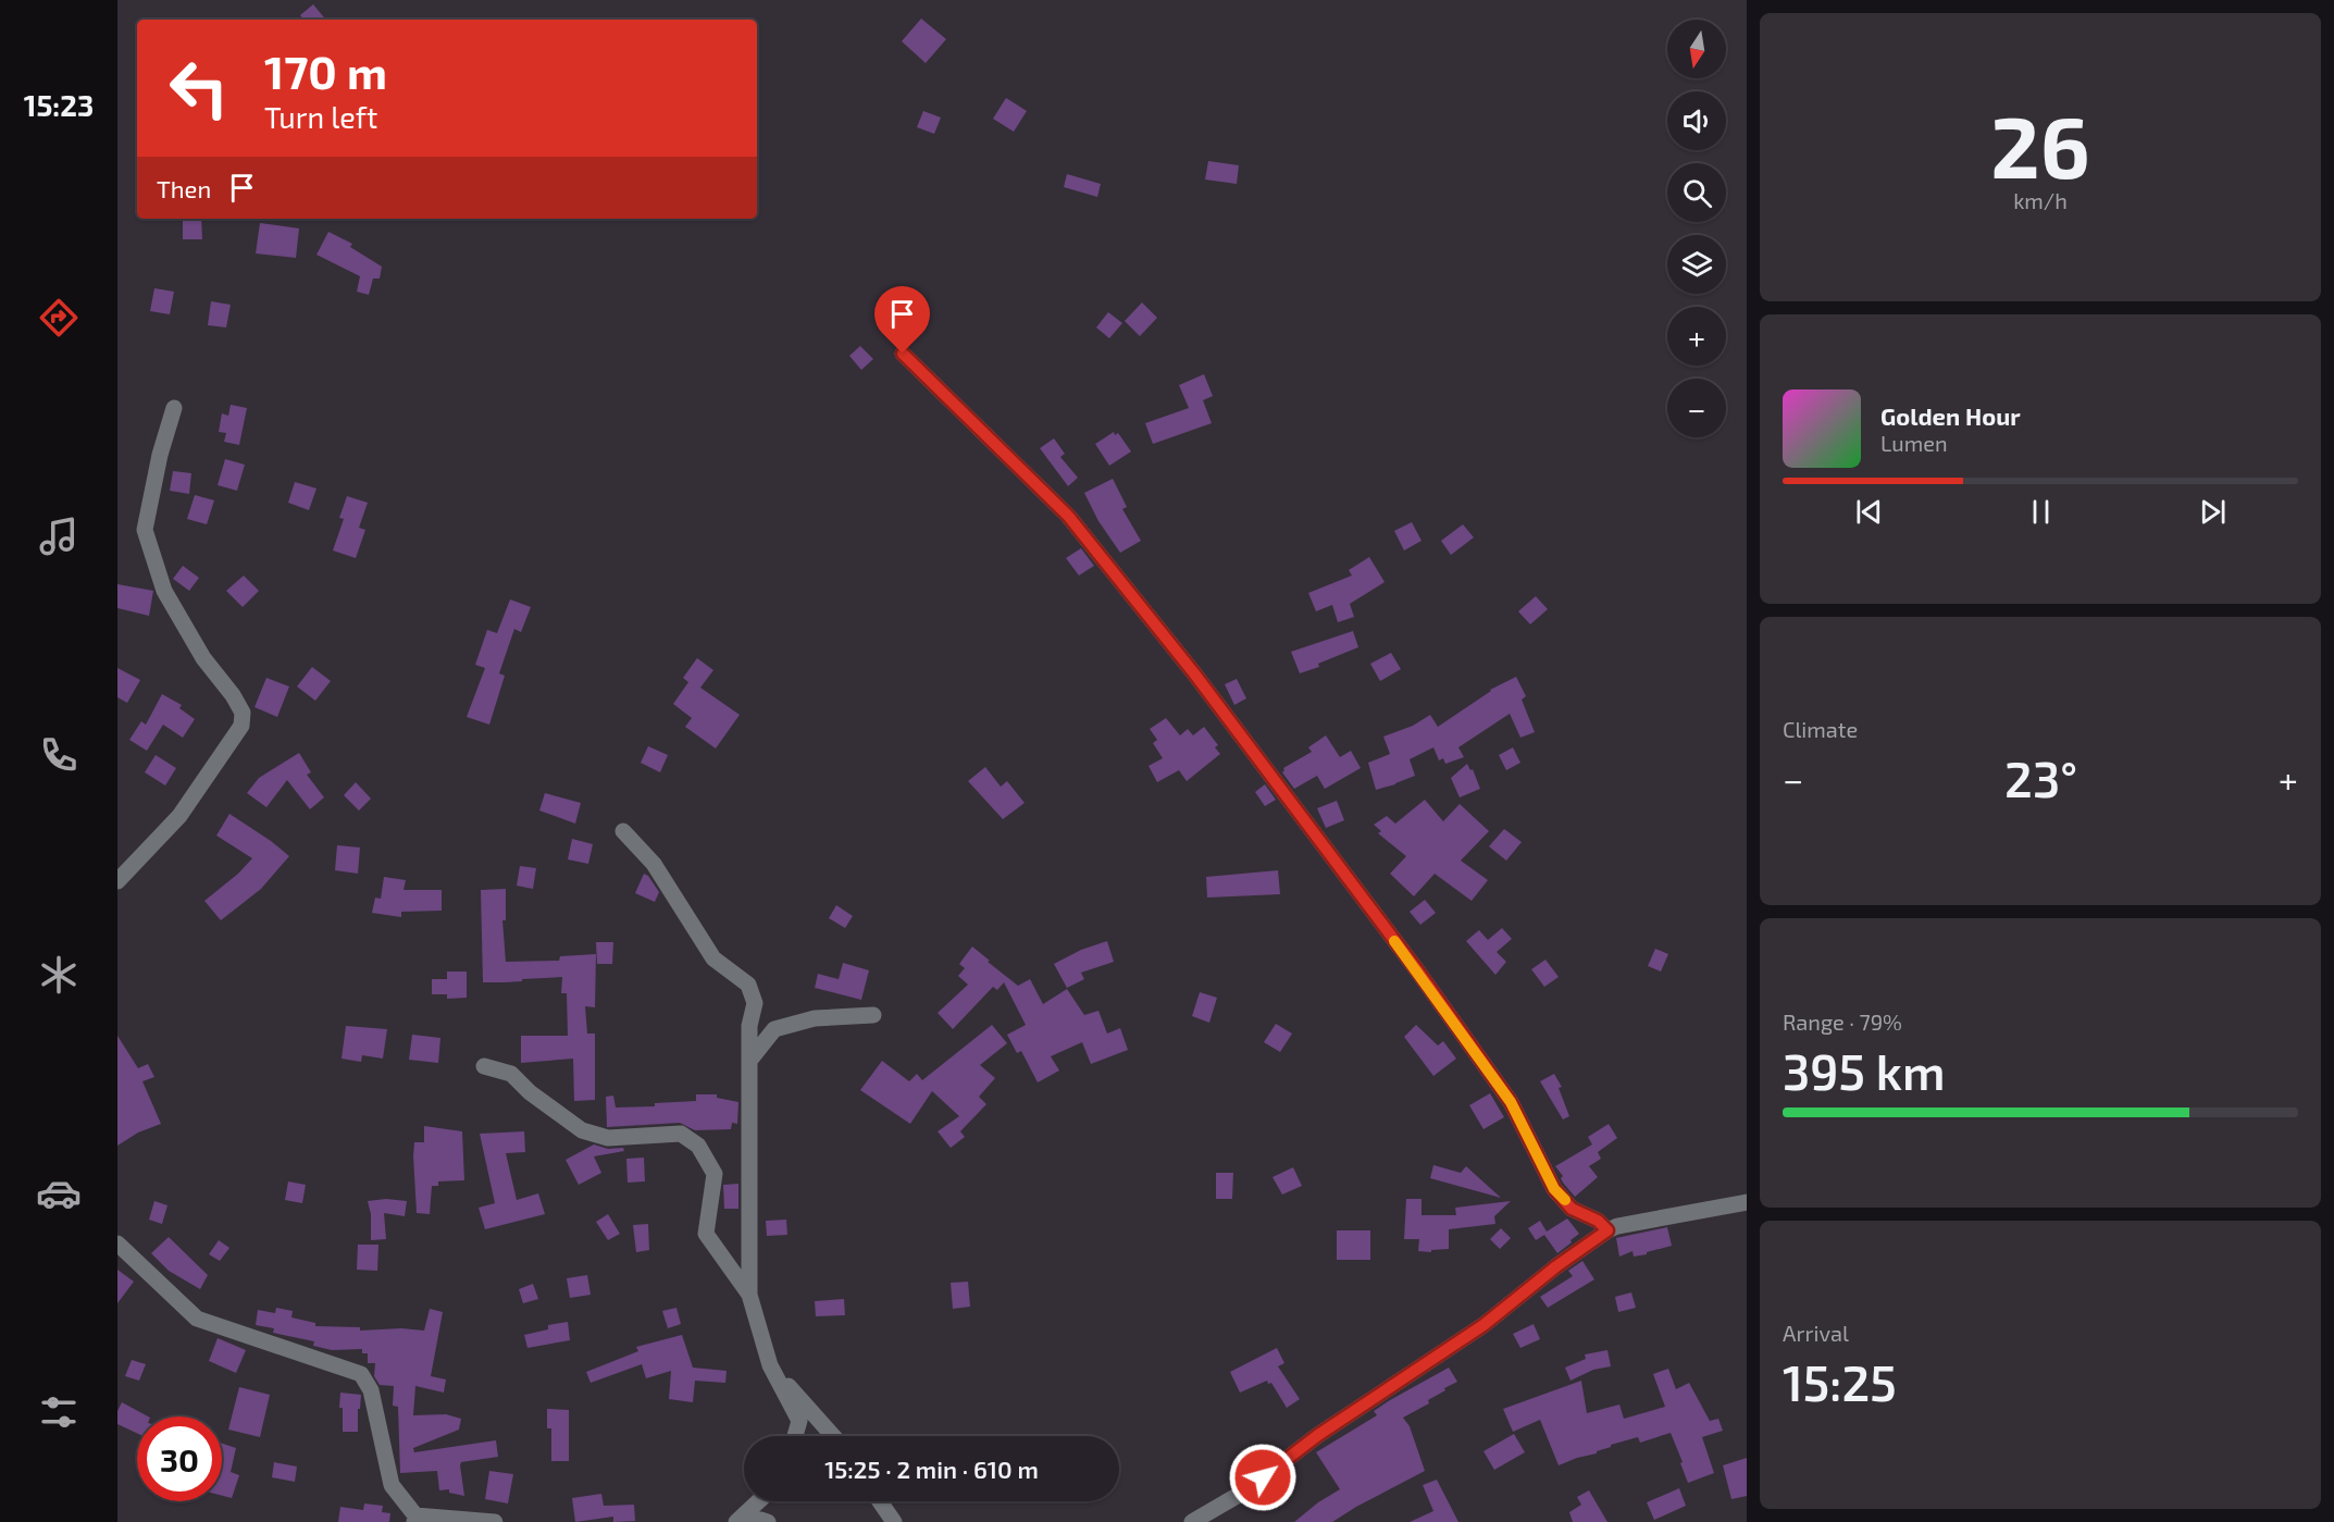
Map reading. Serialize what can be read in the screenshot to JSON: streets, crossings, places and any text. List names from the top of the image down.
{
  "north": "bottom",
  "page": {
    "tabs": "15:23",
    "tile": [
      ["26", "km/h"],
      "Climate",
      ["Range · 79%", "395 km"],
      ["Arrival", "15:25"]
    ],
    "map_buttons": ["+", "−"],
    "turn": ["170 m", "Turn left"],
    "then": "Then",
    "song": ["Golden Hour", "Lumen"],
    "heat": ["−", "23°", "+"],
    "limit": "30",
    "trip": "15:25 · 2 min · 610 m"
  }
}
